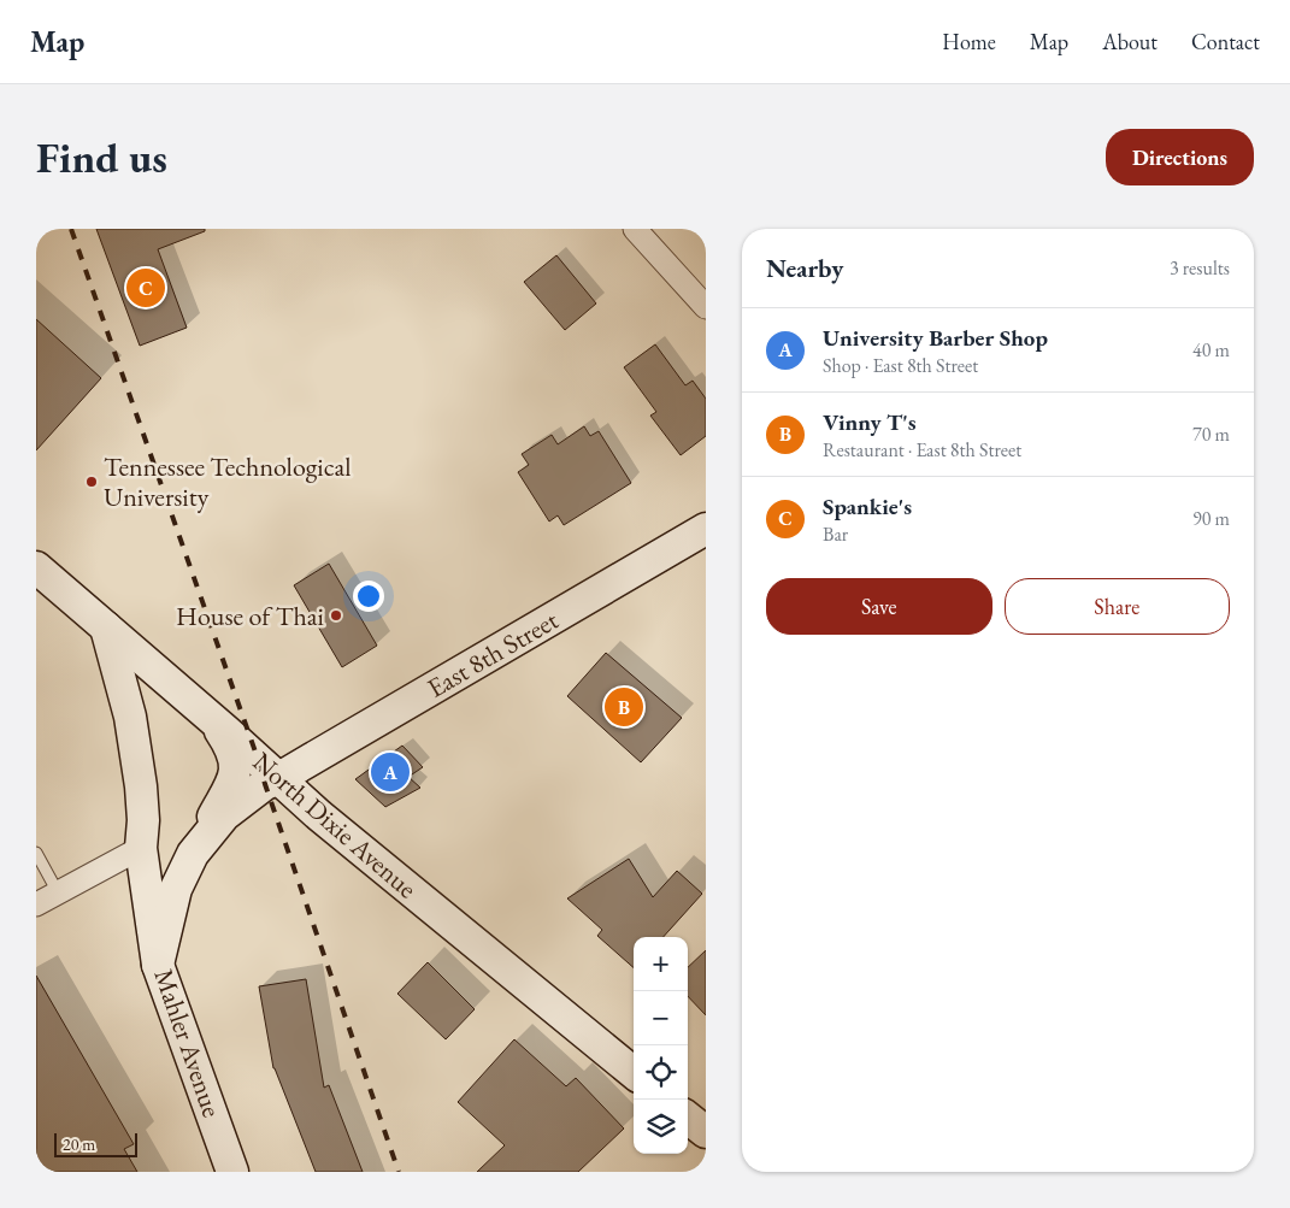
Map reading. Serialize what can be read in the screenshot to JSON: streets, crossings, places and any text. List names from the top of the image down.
{
  "streets": {
    "street": ["East 8th Street", "North Dixie Avenue", "Mahler Avenue"]
  },
  "crossings": [
    ["East 8th Street", "North Dixie Avenue"],
    ["East 8th Street", "Mahler Avenue"],
    ["North Dixie Avenue", "Mahler Avenue"]
  ],
  "places": ["Tennessee Technological University", "House of Thai"],
  "scale_bar": "20 m",
  "page": {
    "header": "Map",
    "nav": [
      "Home",
      "Map",
      "About",
      "Contact"
    ],
    "buttons": [
      "Directions",
      ["Save", "Share"]
    ],
    "title": "Find us",
    "heading": ["Nearby", "3 results"],
    "pins": ["C", "B", "A"],
    "list": [
      {
        "mark": "A",
        "name": "University Barber Shop",
        "note": "Shop · East 8th Street",
        "value": "40 m"
      },
      {
        "mark": "B",
        "name": "Vinny T's",
        "note": "Restaurant · East 8th Street",
        "value": "70 m"
      },
      {
        "mark": "C",
        "name": "Spankie's",
        "note": "Bar",
        "value": "90 m"
      }
    ],
    "map_buttons": ["+", "−"],
    "scale": "20 m"
  }
}
